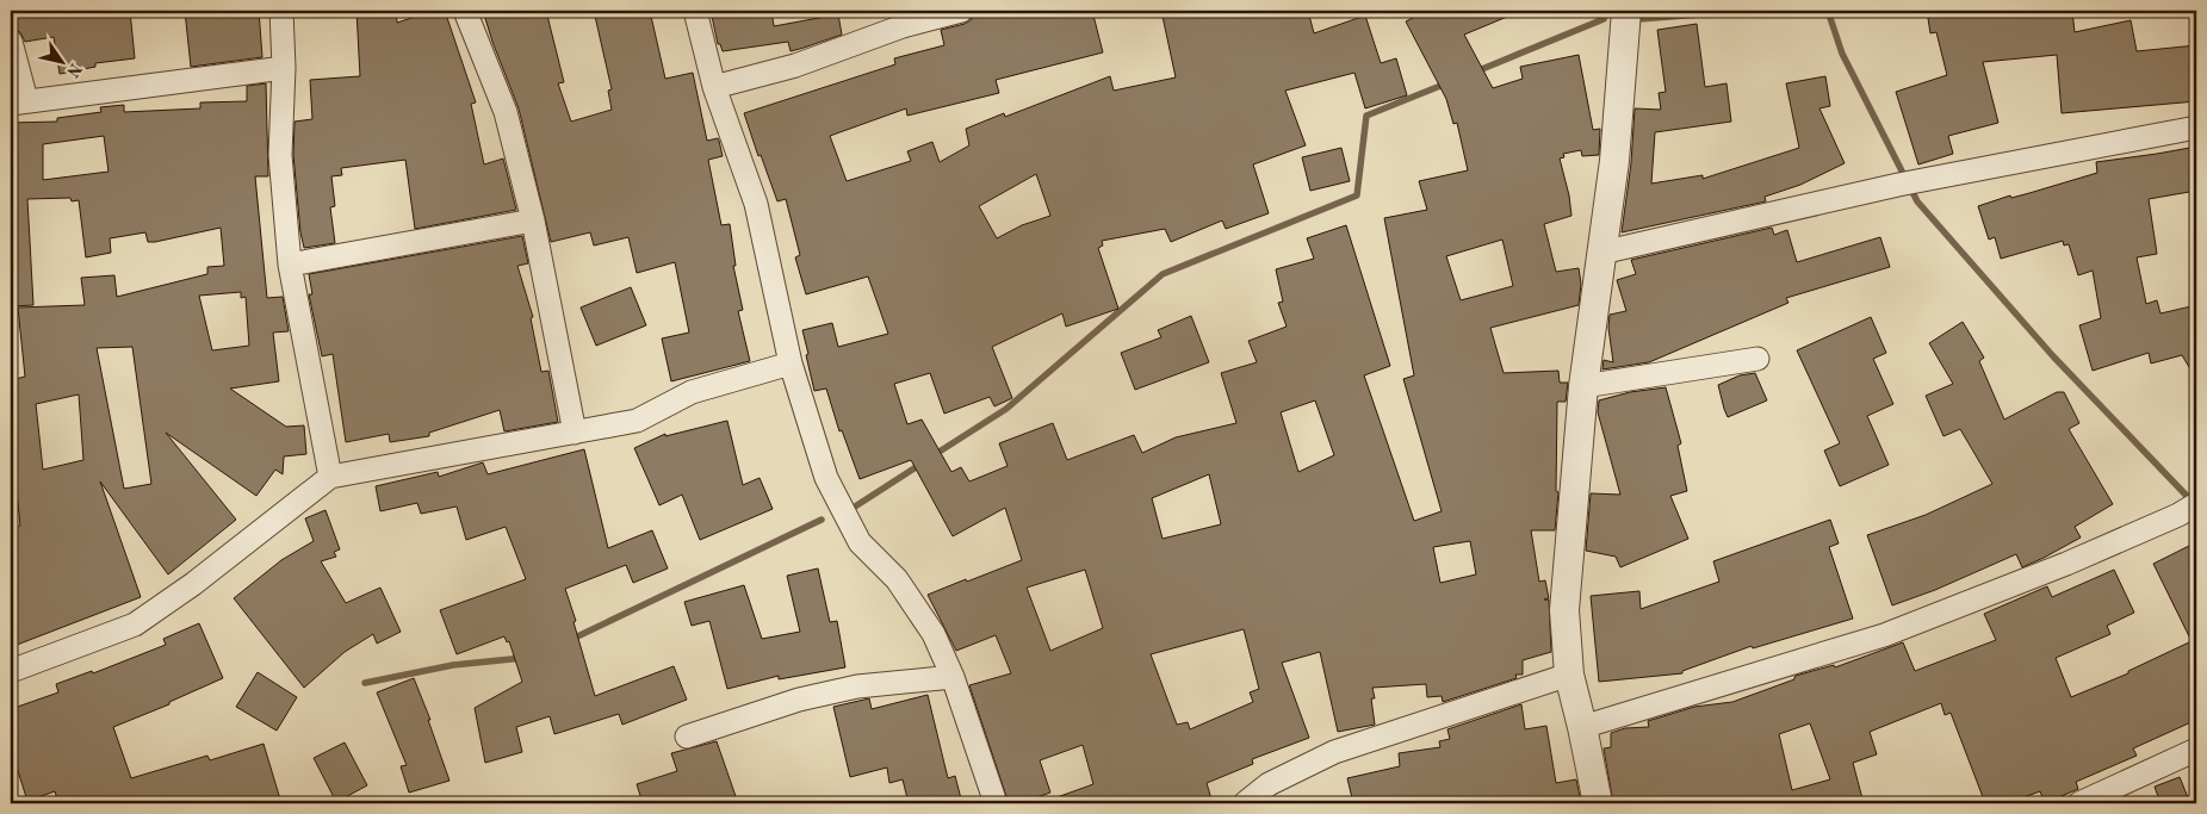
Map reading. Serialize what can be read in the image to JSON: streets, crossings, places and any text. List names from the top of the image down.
{
  "north": "bottom right"
}
